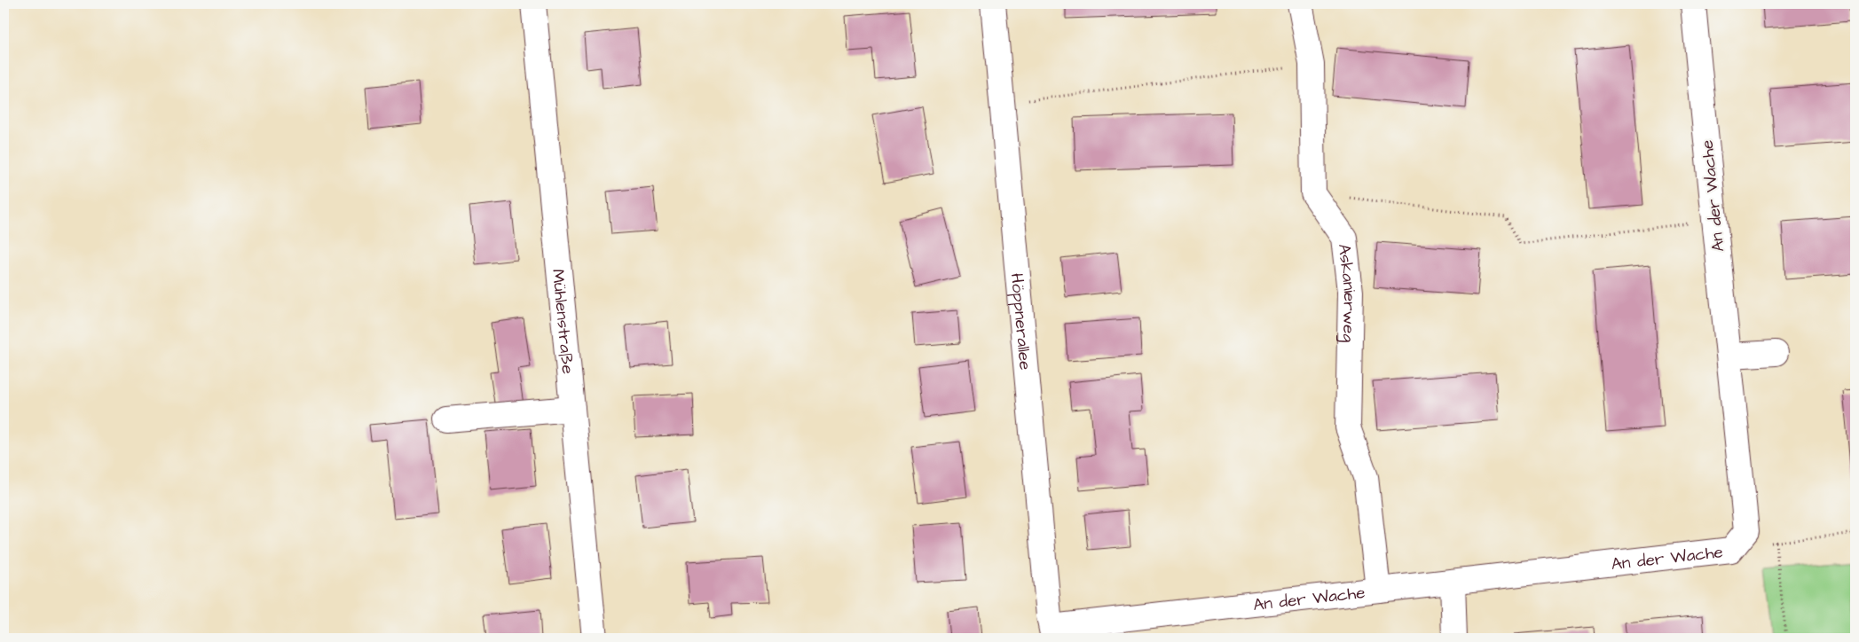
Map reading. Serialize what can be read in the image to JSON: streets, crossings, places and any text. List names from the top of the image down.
{
  "streets": {
    "street": [
      "An der Wache",
      "Askanierweg",
      "Mühlenstraße",
      "Höppnerallee"
    ]
  },
  "crossings": [
    ["An der Wache", "Askanierweg"],
    ["An der Wache", "Höppnerallee"]
  ]
}
